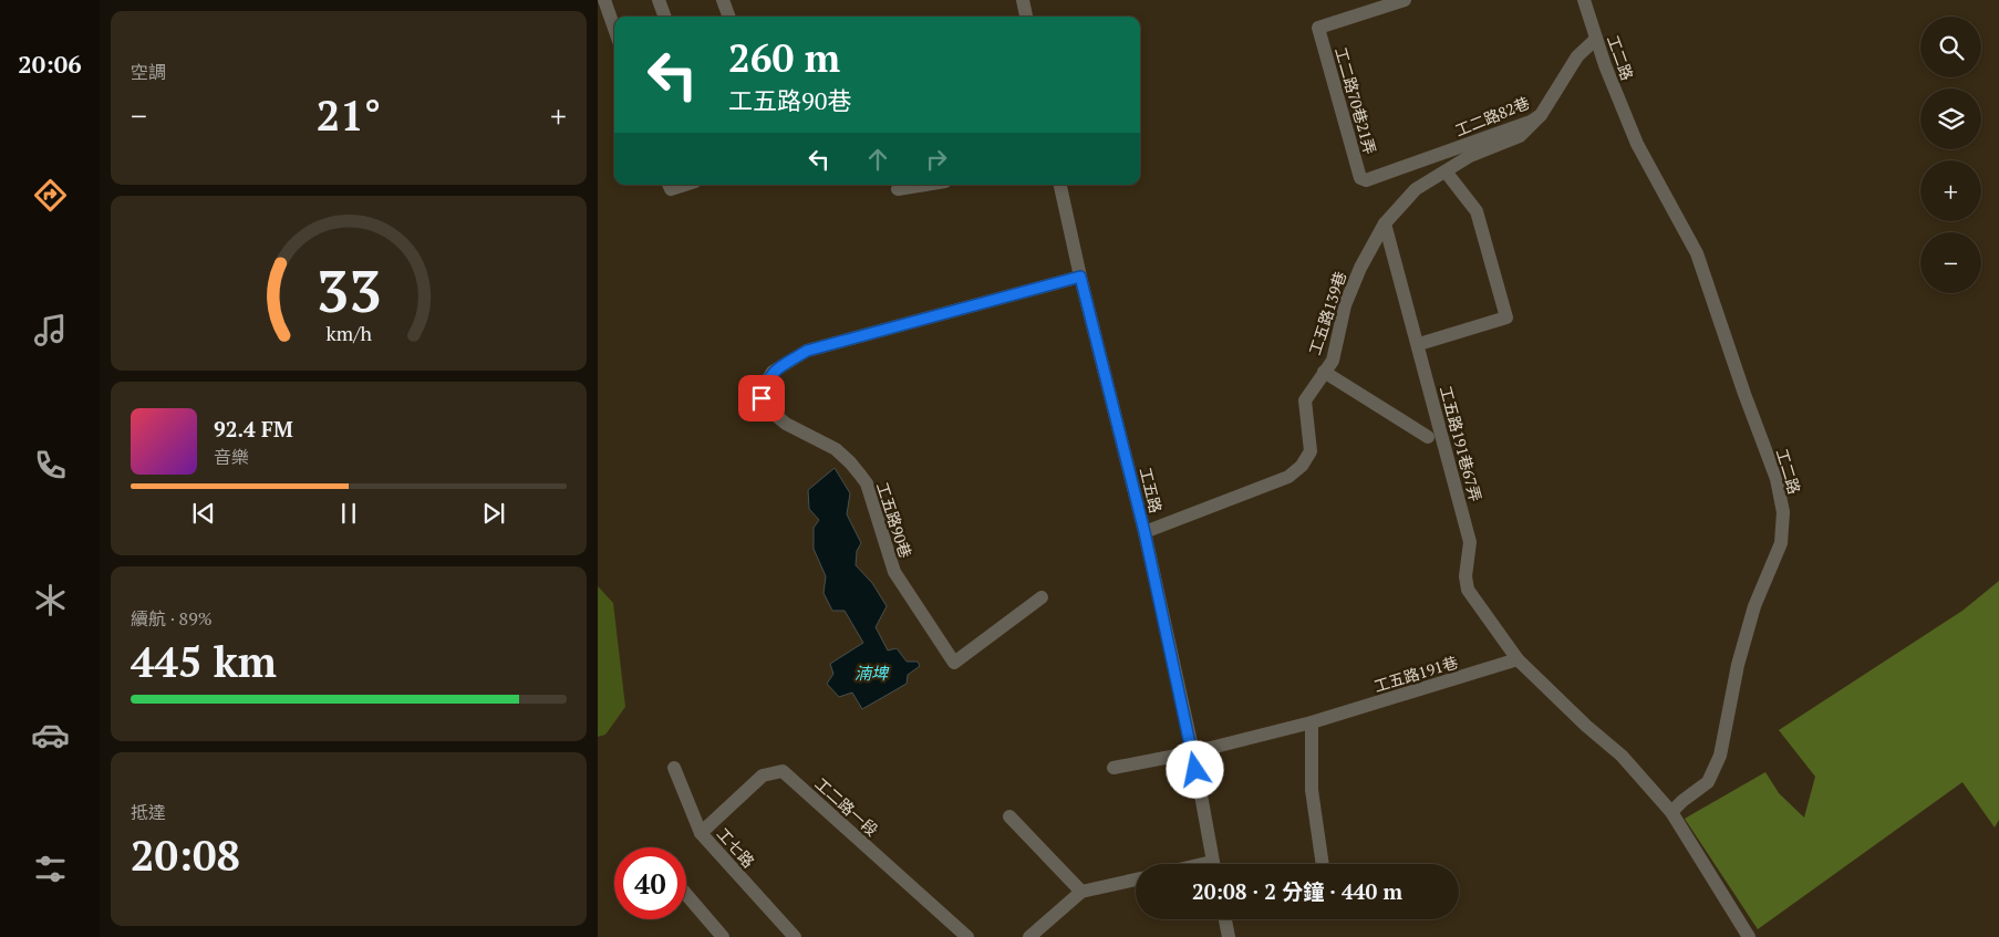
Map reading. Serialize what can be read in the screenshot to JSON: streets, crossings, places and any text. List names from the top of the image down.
{
  "streets": {
    "street": [
      "工二路",
      "工二路70巷21弄",
      "工二路82巷",
      "工五路139巷",
      "工五路191巷67弄",
      "工五路",
      "工五路90巷",
      "工五路191巷",
      "工二路一段",
      "工七路"
    ]
  },
  "crossings": [
    ["工二路", "工二路82巷"],
    ["工二路70巷21弄", "工二路82巷"],
    ["工二路82巷", "工五路139巷"],
    ["工五路139巷", "工五路191巷67弄"],
    ["工五路139巷", "工五路"],
    ["工五路191巷67弄", "工五路191巷"],
    ["工五路", "工五路90巷"],
    ["工五路", "工五路191巷"],
    ["工二路一段", "工七路"]
  ],
  "water": ["湳埤"],
  "page": {
    "tabs": "20:06",
    "tile": [
      "空調",
      ["續航 · 89%", "445 km"],
      ["抵達", "20:08"]
    ],
    "map_buttons": ["+", "−"],
    "turn": ["260 m", "工五路90巷"],
    "heat": ["−", "21°", "+"],
    "song": ["92.4 FM", "音樂"],
    "limit": "40",
    "trip": "20:08 · 2 分鐘 · 440 m",
    "gauge": ["33", "km/h"]
  }
}
